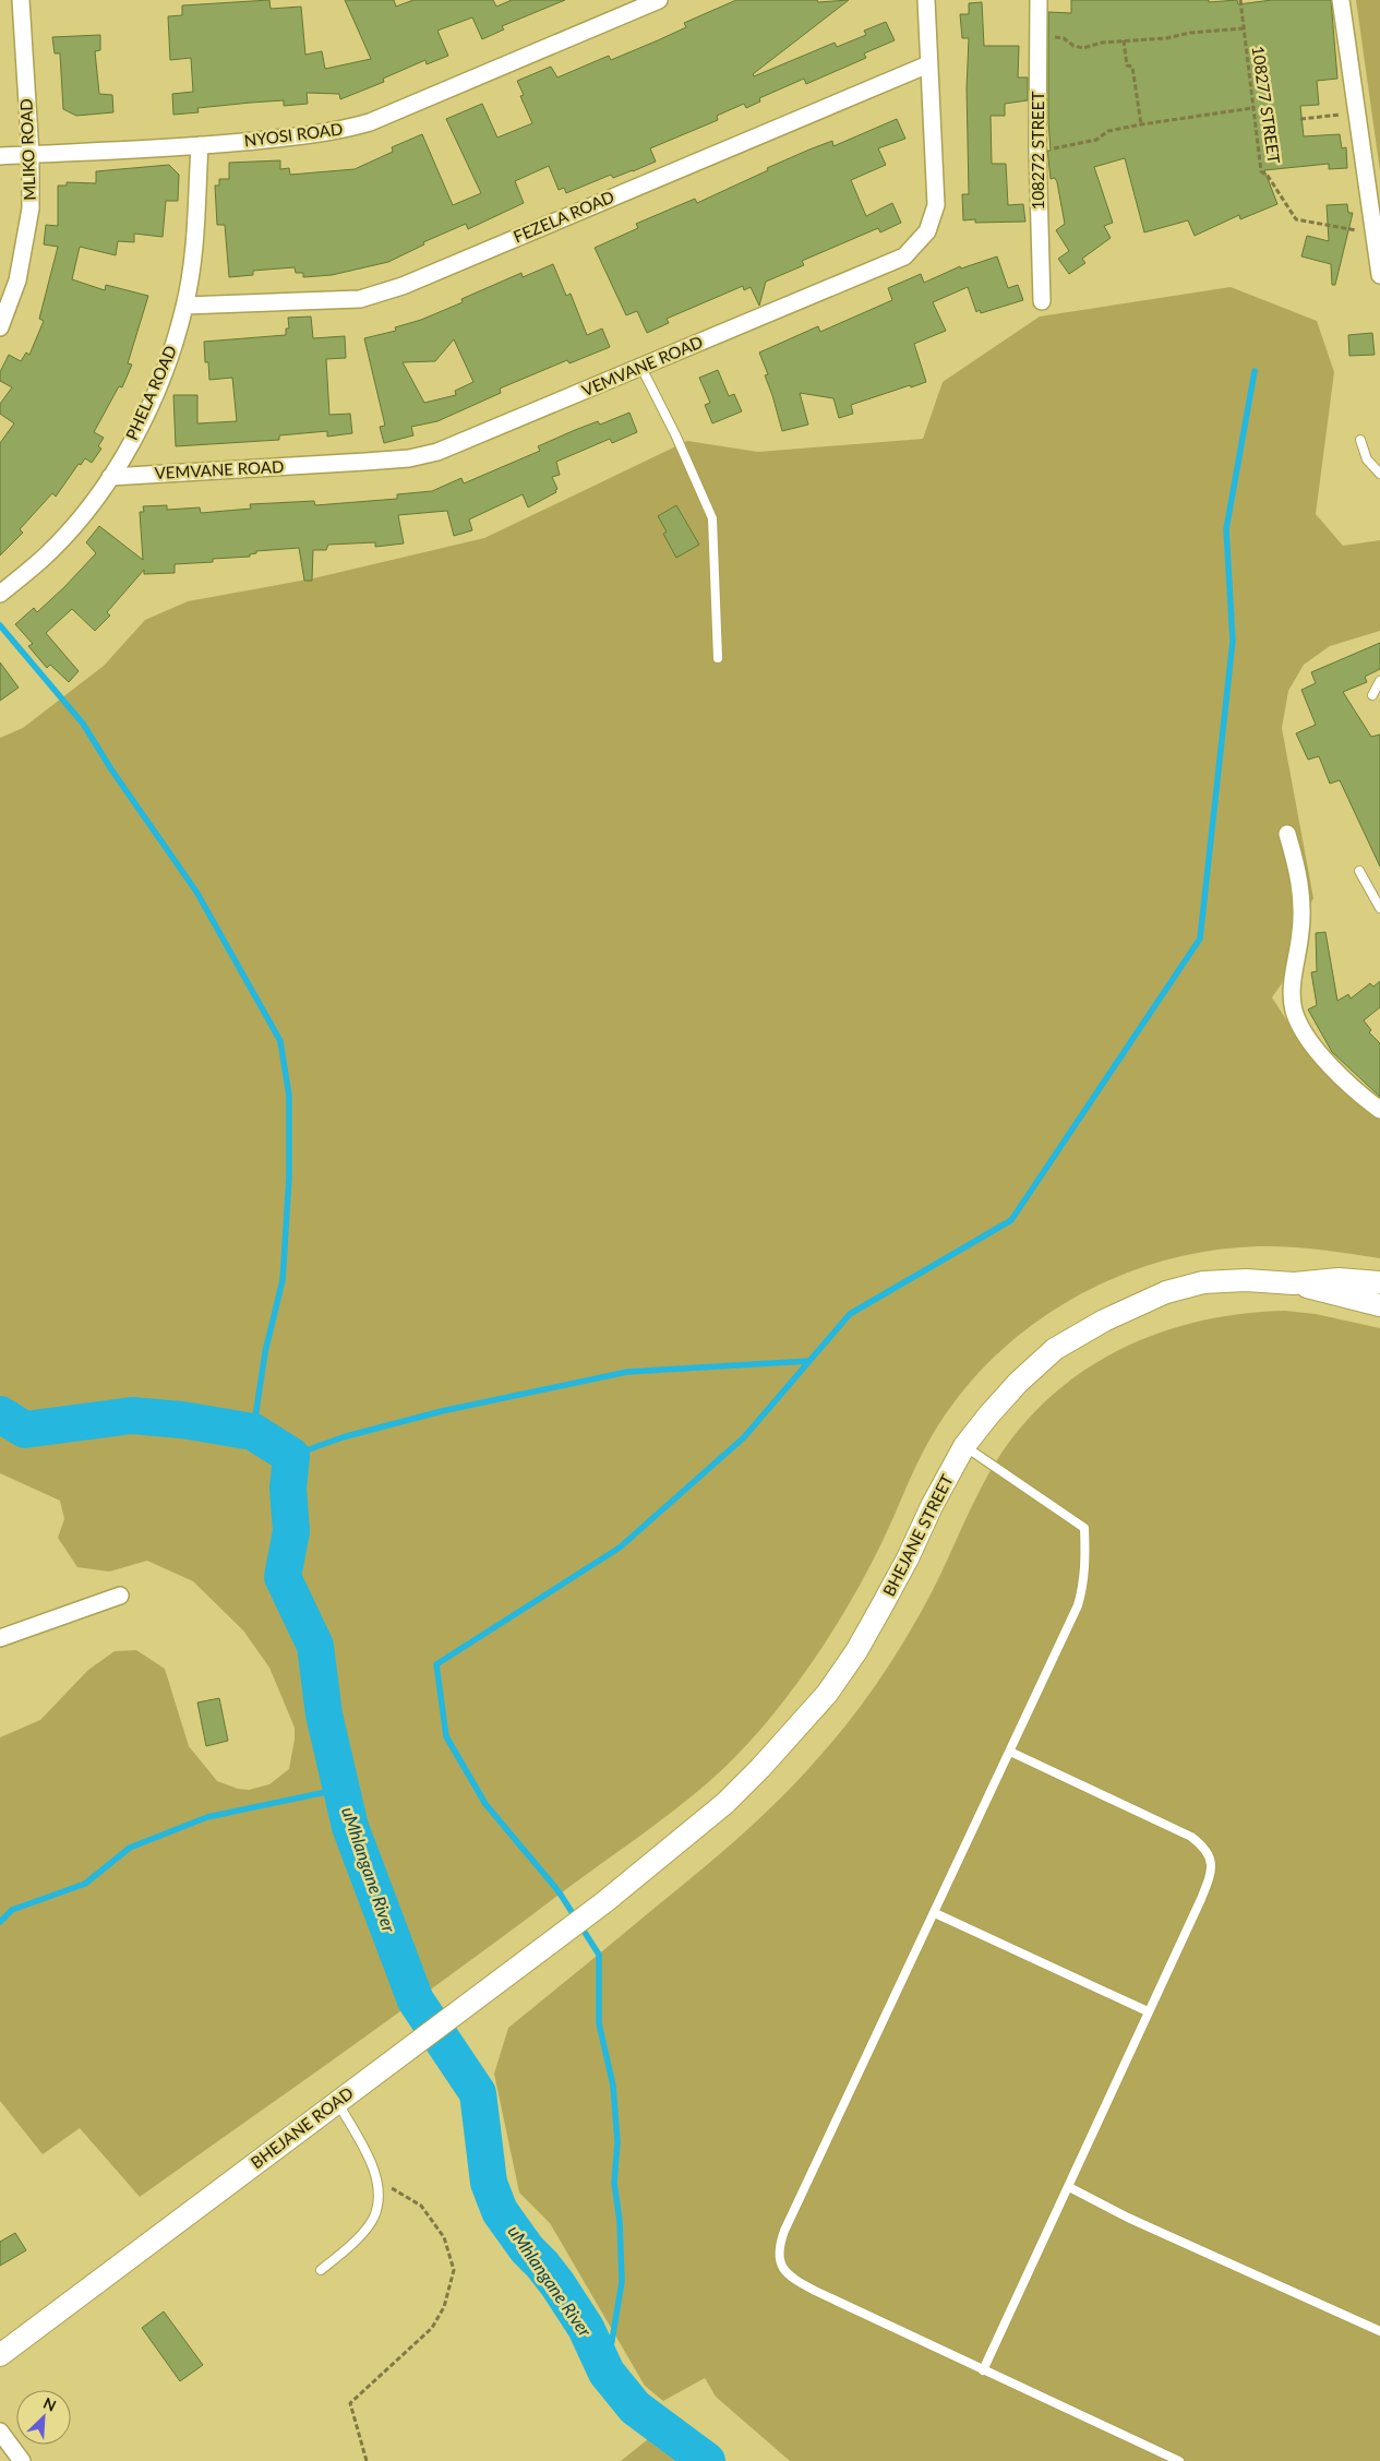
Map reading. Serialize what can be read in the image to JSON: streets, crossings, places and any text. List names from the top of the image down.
{
  "streets": {
    "street": [
      "NYOSI ROAD",
      "MLIKO ROAD",
      "108272 STREET",
      "FEZELA ROAD",
      "VEMVANE ROAD",
      "PHELA ROAD",
      "BHEJANE STREET",
      "BHEJANE ROAD"
    ],
    "path": ["108277 STREET"]
  },
  "crossings": [
    ["NYOSI ROAD", "MLIKO ROAD"],
    ["NYOSI ROAD", "PHELA ROAD"],
    ["FEZELA ROAD", "VEMVANE ROAD"],
    ["FEZELA ROAD", "PHELA ROAD"],
    ["VEMVANE ROAD", "PHELA ROAD"],
    ["BHEJANE STREET", "BHEJANE ROAD"]
  ],
  "water": ["uMhlangane River"],
  "north": "top right"
}
